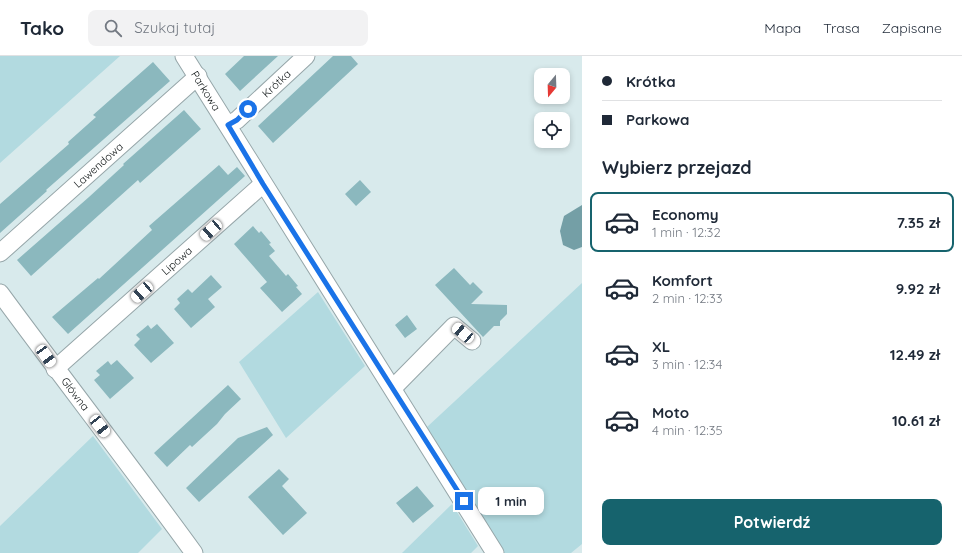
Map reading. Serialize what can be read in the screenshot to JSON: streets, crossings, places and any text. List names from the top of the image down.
{
  "streets": {
    "street": [
      "Krótka",
      "Parkowa",
      "Lawendowa",
      "Lipowa",
      "Główna"
    ]
  },
  "crossings": [
    ["Krótka", "Parkowa"],
    ["Parkowa", "Lawendowa"],
    ["Parkowa", "Lipowa"],
    ["Lipowa", "Główna"]
  ],
  "north": "bottom",
  "page": {
    "header": "Tako",
    "search": "Szukaj tutaj",
    "nav": ["Mapa", "Trasa", "Zapisane"],
    "banner": ["Krótka", "Parkowa"],
    "heading": "Wybierz przejazd",
    "list": [
      {
        "name": "Economy",
        "note": "1 min · 12:32",
        "value": "7.35 zł"
      },
      {
        "name": "Komfort",
        "note": "2 min · 12:33",
        "value": "9.92 zł"
      },
      {
        "name": "XL",
        "note": "3 min · 12:34",
        "value": "12.49 zł"
      },
      {
        "name": "Moto",
        "note": "4 min · 12:35",
        "value": "10.61 zł"
      }
    ],
    "bubble": "1 min",
    "buttons": "Potwierdź"
  }
}
